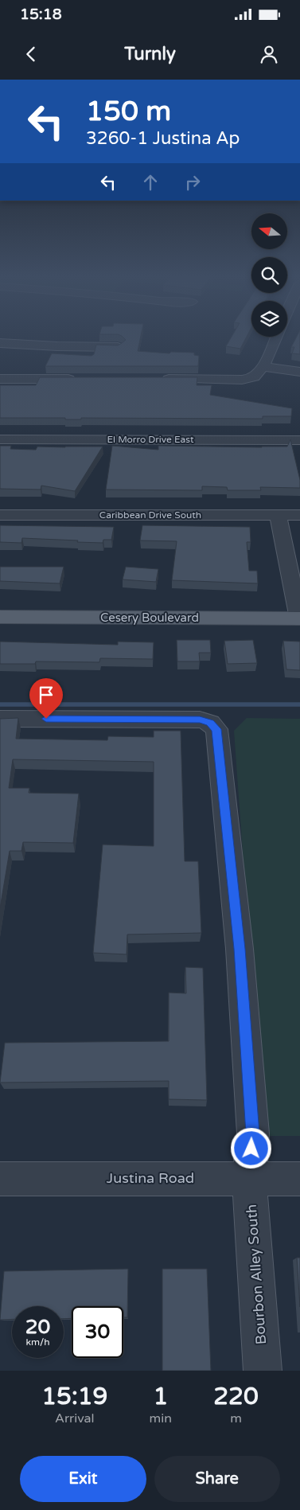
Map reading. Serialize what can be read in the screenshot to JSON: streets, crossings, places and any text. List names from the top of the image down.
{
  "streets": {
    "main road": ["Cesery Boulevard"],
    "street": [
      "El Morro Drive East",
      "Caribbean Drive South",
      "Justina Road",
      "Bourbon Alley South"
    ]
  },
  "crossings": [
    ["Justina Road", "Bourbon Alley South"]
  ],
  "north": "left",
  "page": {
    "status": "15:18",
    "header": "Turnly",
    "turn": ["150 m", "3260-1 Justina Ap"],
    "speed": "20 km/h",
    "limit": "30",
    "eta": [
      "15:19",
      "Arrival",
      "1",
      "min",
      "220",
      "m"
    ],
    "buttons": ["Exit", "Share"]
  }
}
